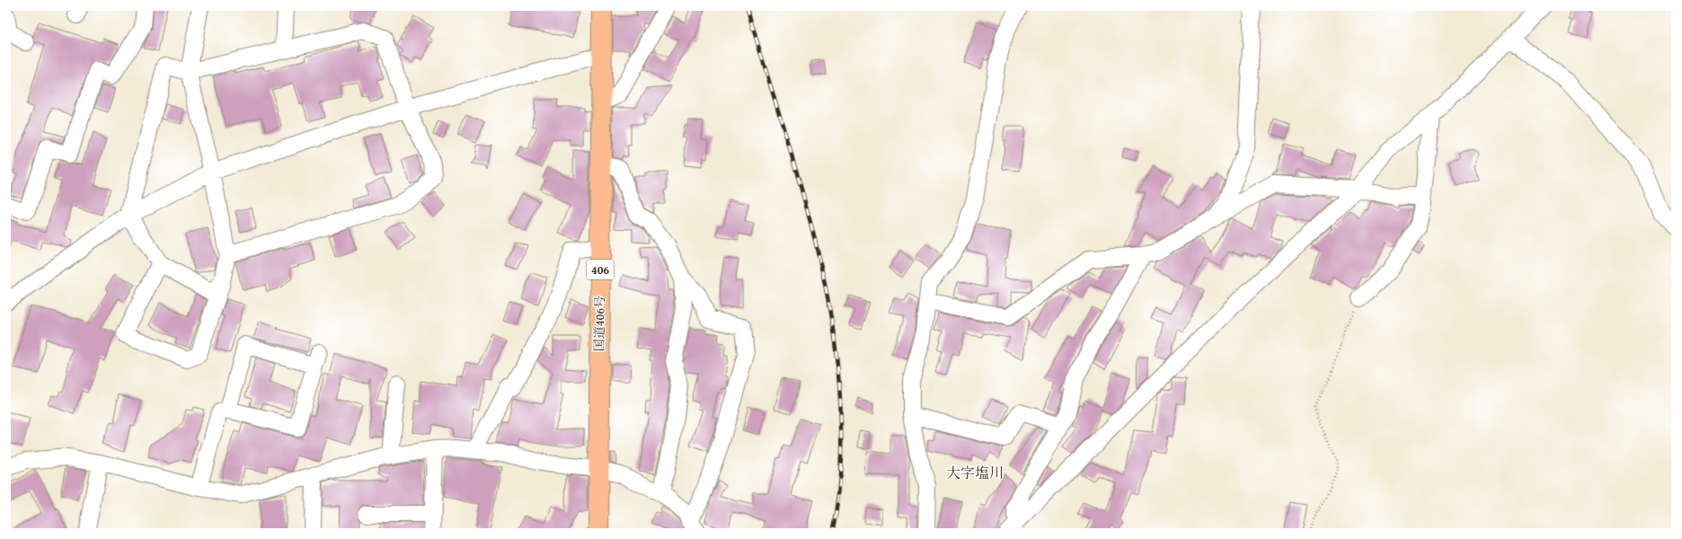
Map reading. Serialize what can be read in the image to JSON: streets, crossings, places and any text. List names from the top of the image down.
{
  "streets": {
    "highway": ["406", "国道406号"]
  },
  "districts": ["大字塩川"]
}
